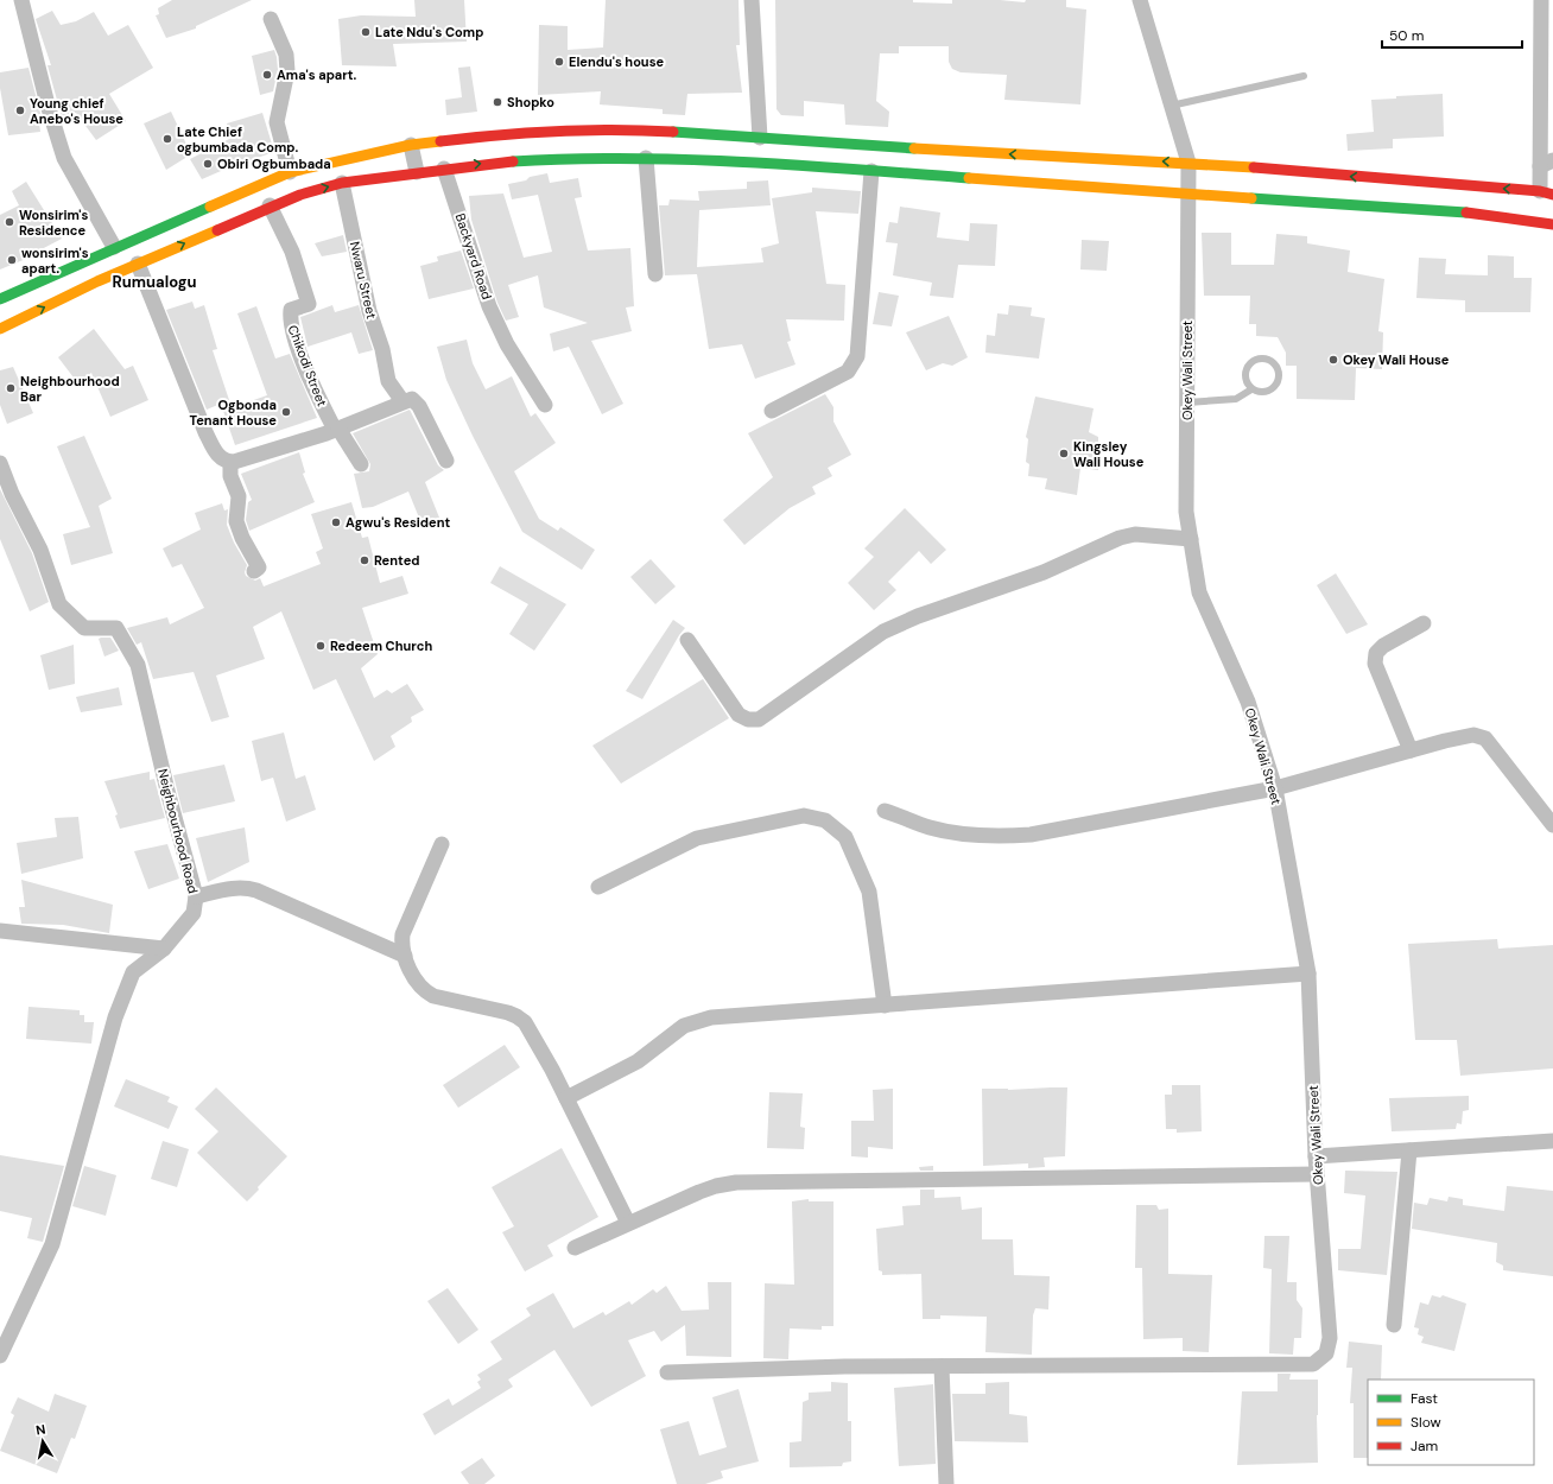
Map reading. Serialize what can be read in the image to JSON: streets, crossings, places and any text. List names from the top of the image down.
{
  "streets": {
    "street": [
      "Backyard Road",
      "Nwaru Street",
      "Chikodi Street",
      "Okey Wali Street",
      "Neighbourhood Road"
    ]
  },
  "districts": ["Rumualogu"],
  "places": [
    "Late Ndu's Comp",
    "Elendu's house",
    "Ama's apart.",
    "Shopko",
    "Young chief Anebo's House",
    "Late Chief ogbumbada Comp.",
    "Obiri Ogbumbada",
    "Wonsirim's Residence",
    "wonsirim's apart.",
    "Okey Wali House",
    "Neighbourhood Bar",
    "Ogbonda Tenant House",
    "Kingsley Wali House",
    "Agwu's Resident",
    "Rented",
    "Redeem Church"
  ],
  "legend": ["Fast", "Slow", "Jam"],
  "scale_bar": "50 m",
  "north": "top"
}
